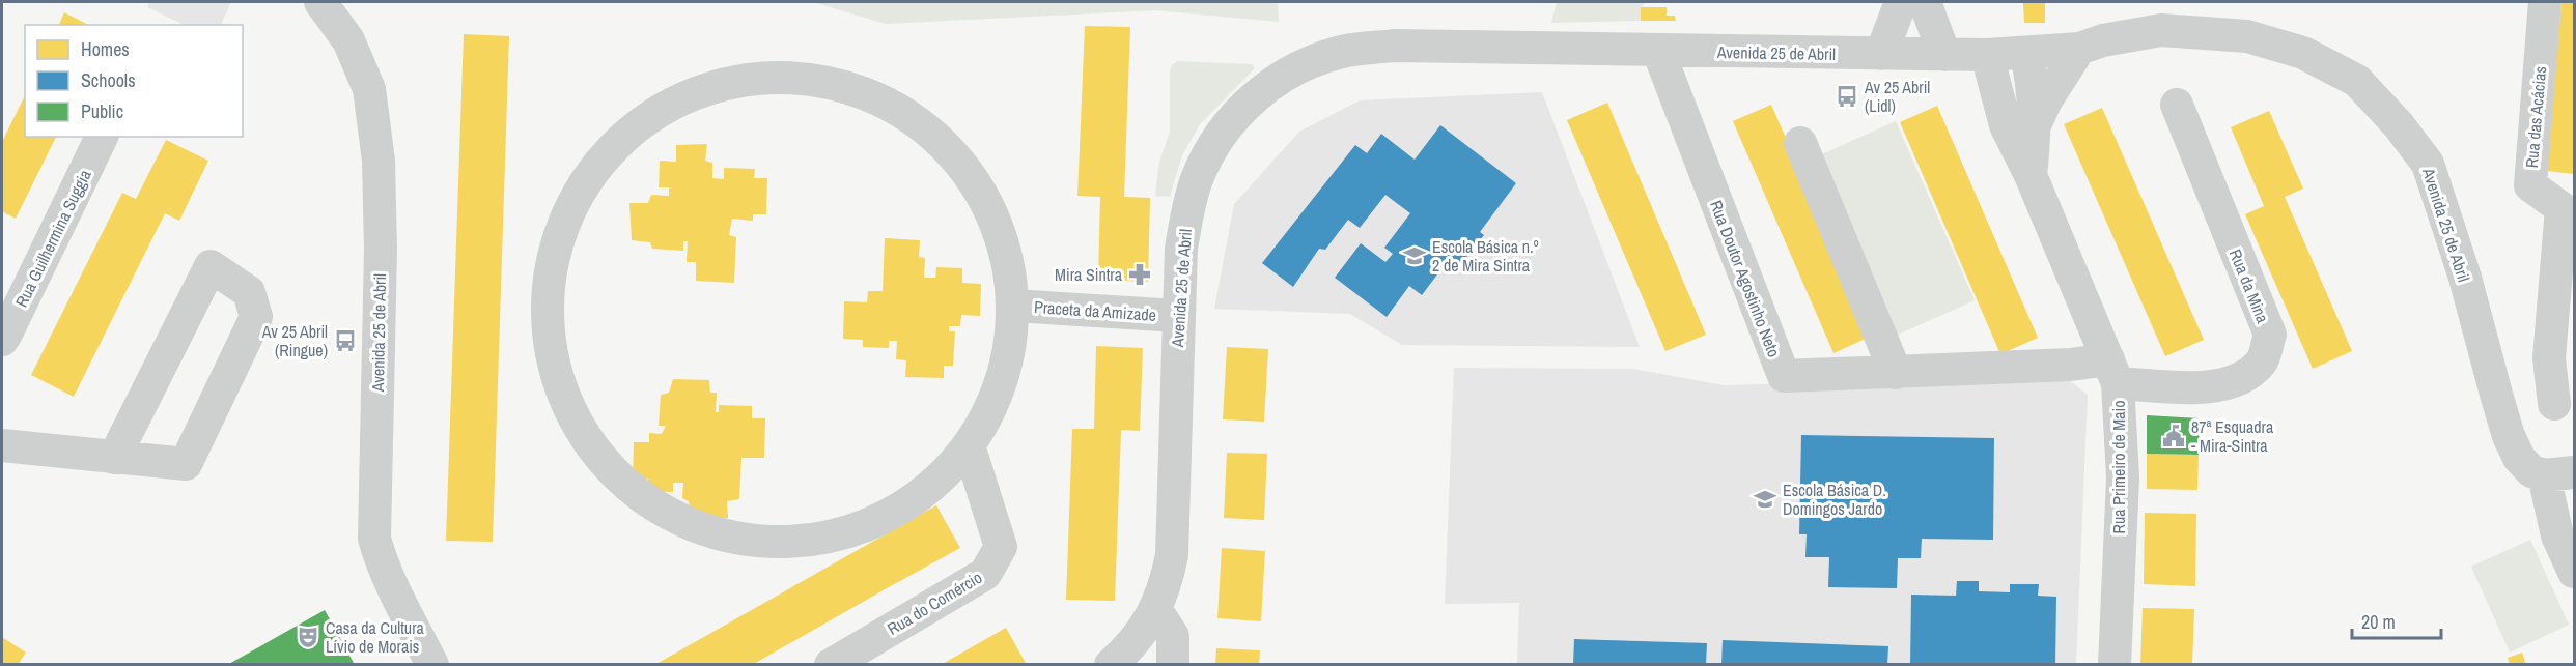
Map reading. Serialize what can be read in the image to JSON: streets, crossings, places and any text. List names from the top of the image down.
{
  "streets": {
    "street": [
      "Avenida 25 de Abril",
      "Rua das Acácias",
      "Rua Guilhermina Suggia",
      "Rua Doutor Agostinho Neto",
      "Rua da Mina",
      "Praceta da Amizade",
      "Rua Primeiro de Maio",
      "Rua do Comércio"
    ]
  },
  "crossings": [
    ["Avenida 25 de Abril", "Rua Doutor Agostinho Neto"],
    ["Avenida 25 de Abril", "Praceta da Amizade"],
    ["Avenida 25 de Abril", "Rua Primeiro de Maio"],
    ["Rua Doutor Agostinho Neto", "Rua da Mina"],
    ["Rua Doutor Agostinho Neto", "Rua Primeiro de Maio"],
    ["Rua da Mina", "Rua Primeiro de Maio"],
    ["Praceta da Amizade", "Rua do Comércio"]
  ],
  "places": {
    "bus stop": ["Av 25 Abril (Lidl)", "Av 25 Abril (Ringue)"],
    "school or university": ["Escola Básica n.º 2 de Mira Sintra", "Escola Básica D. Domingos Jardo"],
    "pharmacy": ["Mira Sintra"],
    "public building": ["87ª Esquadra - Mira-Sintra"],
    "theatre": ["Casa da Cultura Lívio de Morais"]
  },
  "legend": ["Homes", "Schools", "Public"],
  "scale_bar": "20 m"
}
